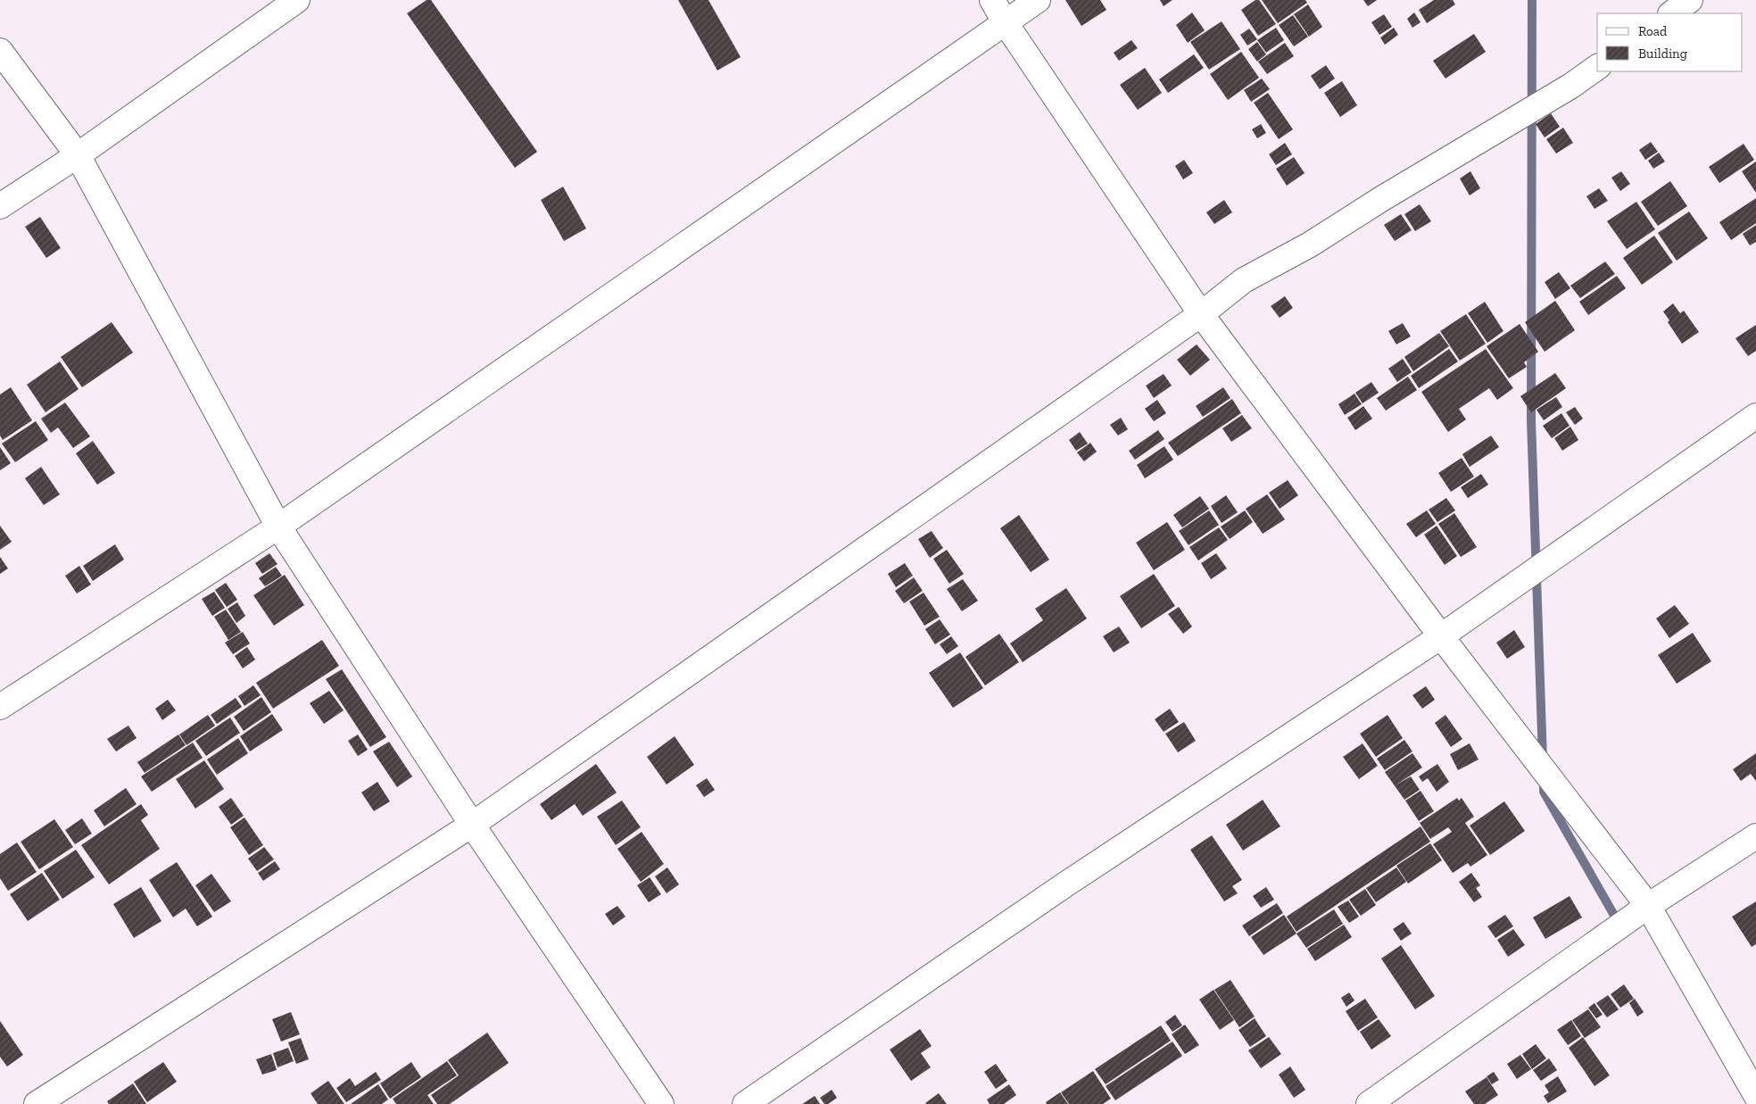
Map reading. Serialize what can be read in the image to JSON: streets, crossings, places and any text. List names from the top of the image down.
{
  "legend": ["Road", "Building"]
}
